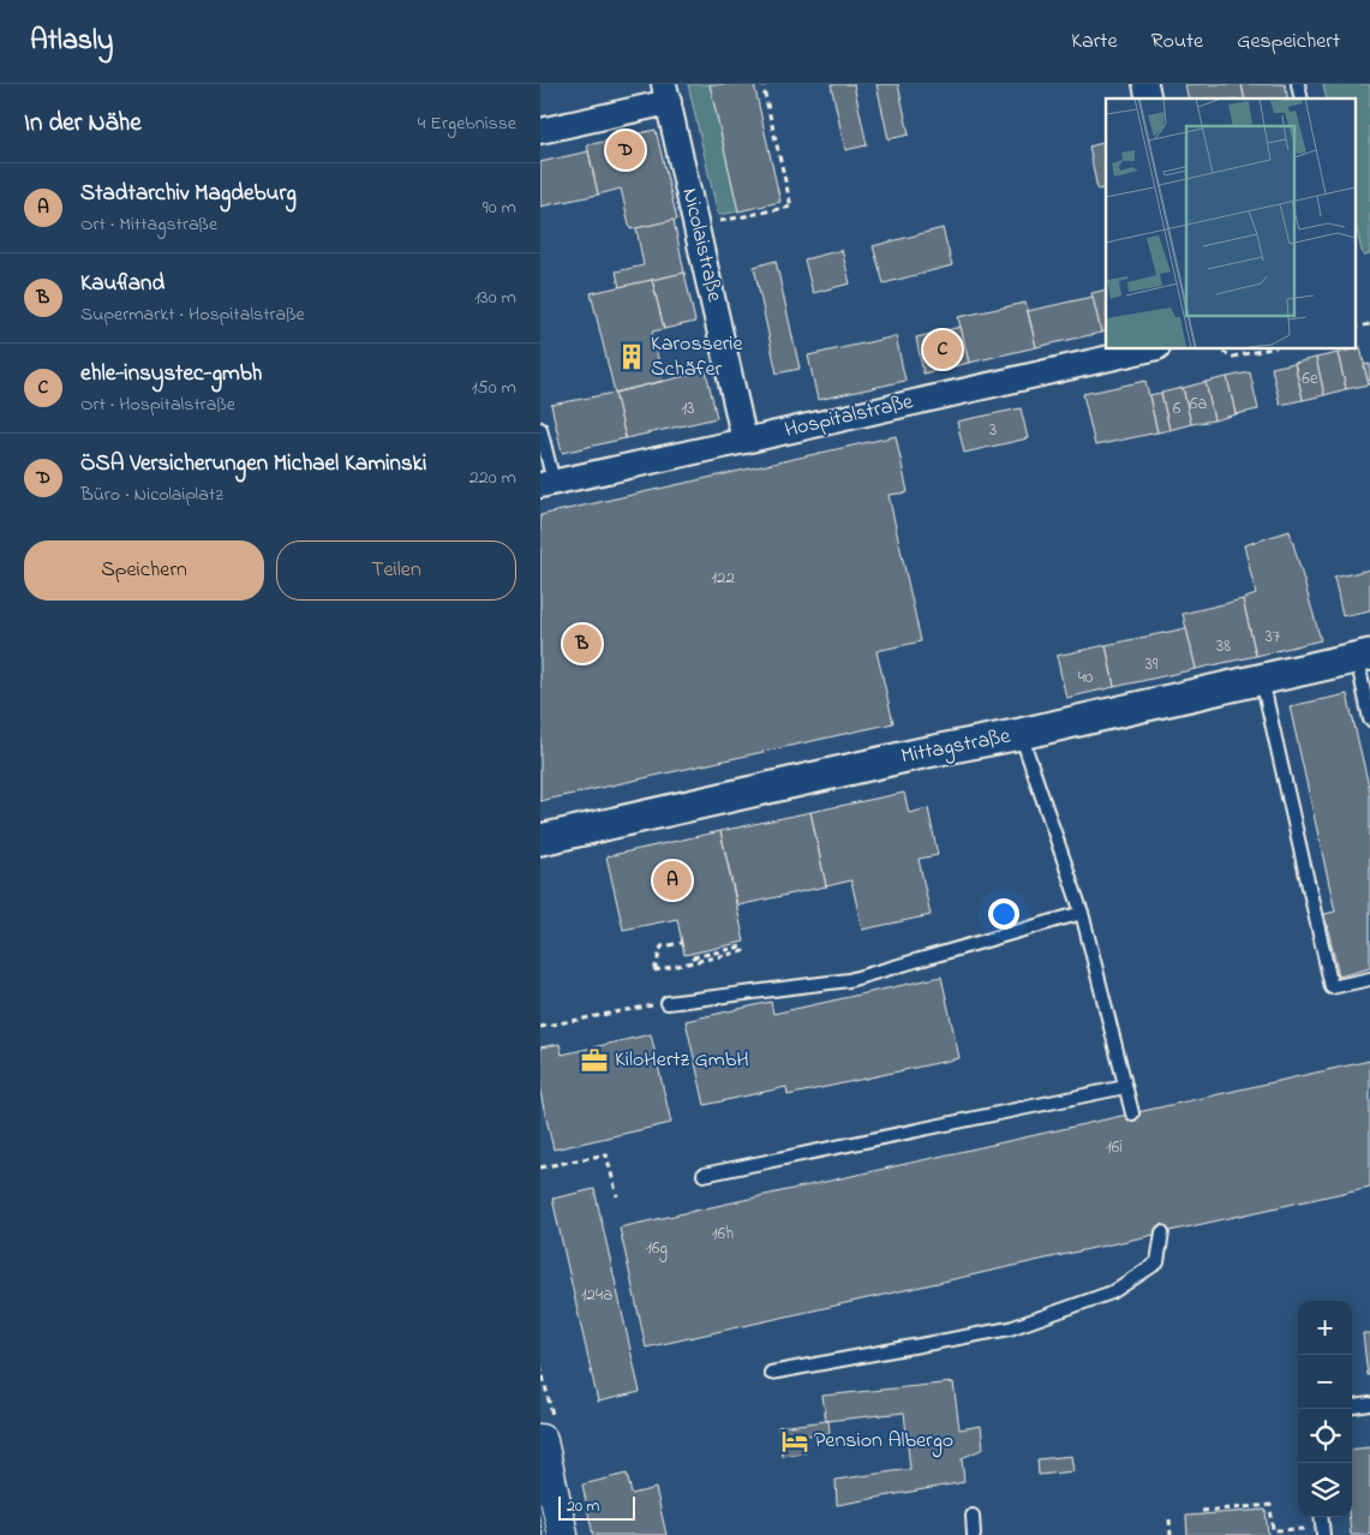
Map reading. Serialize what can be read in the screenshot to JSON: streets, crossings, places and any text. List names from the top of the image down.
{
  "streets": {
    "street": ["Nicolaistraße", "Hospitalstraße", "Mittagstraße"]
  },
  "crossings": [
    ["Nicolaistraße", "Hospitalstraße"]
  ],
  "places": {
    "building": ["Karosserie Schäfer"],
    "office": ["KiloHertz GmbH"],
    "hotel": ["Pension Albergo"]
  },
  "house_numbers": [
    "6e",
    "6a",
    "13",
    "6",
    "3",
    "122",
    "37",
    "38",
    "39",
    "40",
    "16i",
    "16h",
    "16g",
    "124a"
  ],
  "scale_bar": "20 m",
  "page": {
    "header": "Atlasly",
    "nav": ["Karte", "Route", "Gespeichert"],
    "heading": ["In der Nähe", "4 Ergebnisse"],
    "pins": [
      "D",
      "C",
      "B",
      "A"
    ],
    "list": [
      {
        "mark": "A",
        "name": "Stadtarchiv Magdeburg",
        "note": "Ort · Mittagstraße",
        "value": "90 m"
      },
      {
        "mark": "B",
        "name": "Kaufland",
        "note": "Supermarkt · Hospitalstraße",
        "value": "130 m"
      },
      {
        "mark": "C",
        "name": "ehle-insystec-gmbh",
        "note": "Ort · Hospitalstraße",
        "value": "150 m"
      },
      {
        "mark": "D",
        "name": "ÖSA Versicherungen Michael Kaminski",
        "note": "Büro · Nicolaiplatz",
        "value": "220 m"
      }
    ],
    "buttons": ["Speichern", "Teilen"],
    "map_buttons": ["+", "−"],
    "scale": "20 m"
  }
}
